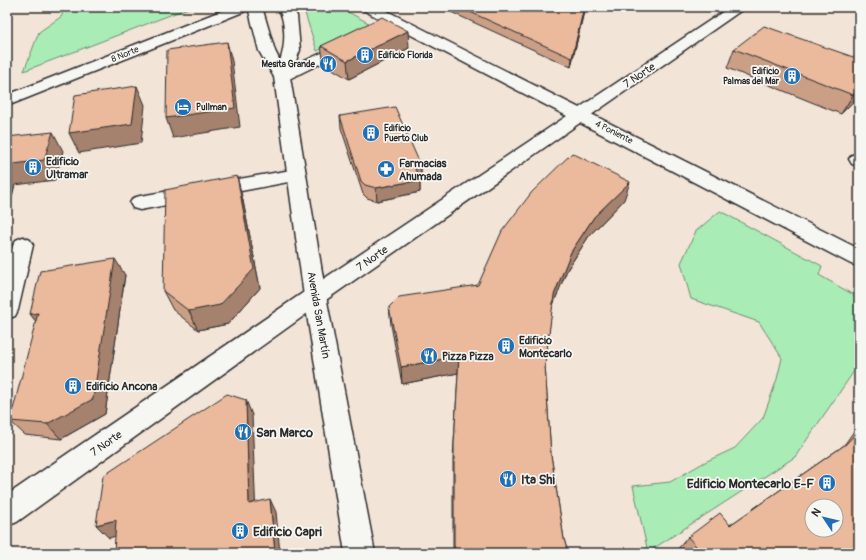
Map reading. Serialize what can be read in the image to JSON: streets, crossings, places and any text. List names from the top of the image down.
{
  "streets": {
    "main road": [
      "8 Norte",
      "7 Norte",
      "4 Poniente",
      "Avenida San Martín"
    ]
  },
  "crossings": [
    ["7 Norte", "4 Poniente"],
    ["7 Norte", "Avenida San Martín"]
  ],
  "places": {
    "building": [
      "Edificio Florida",
      "Edificio Palmas del Mar",
      "Edificio Puerto Club",
      "Edificio Ultramar",
      "Edificio Montecarlo",
      "Edificio Ancona",
      "Edificio Montecarlo E-F",
      "Edificio Capri"
    ],
    "restaurant": [
      "Mesita Grande",
      "Pizza Pizza",
      "San Marco",
      "Ita Shi"
    ],
    "hotel": ["Pullman"],
    "pharmacy": ["Farmacias Ahumada"]
  },
  "north": "top left"
}
